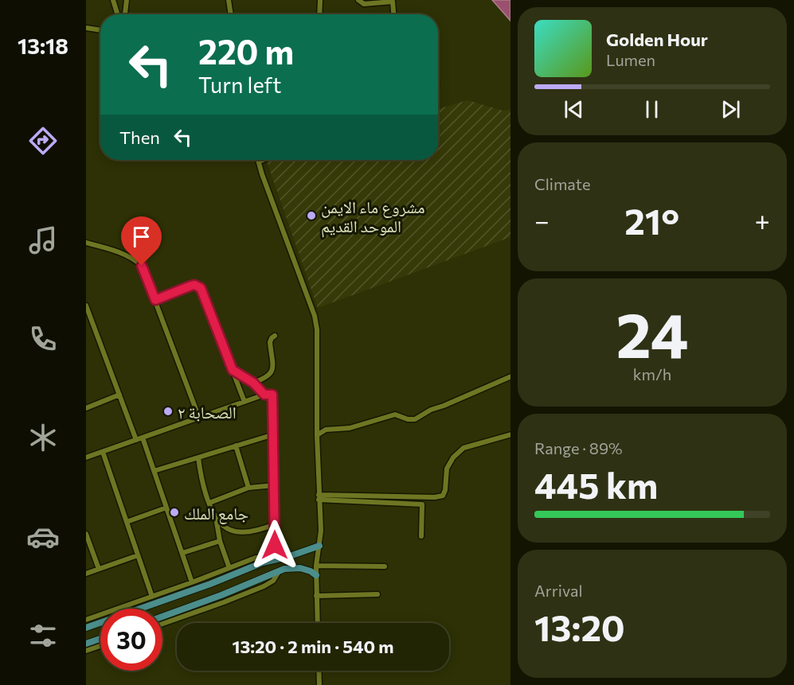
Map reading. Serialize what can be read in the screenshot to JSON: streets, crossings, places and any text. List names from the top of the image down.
{
  "places": ["مشروع ماء الايمن الموحد القديم", "الصحابة ٢", "جامع الملك"],
  "page": {
    "tabs": "13:18",
    "turn": ["220 m", "Turn left"],
    "song": ["Golden Hour", "Lumen"],
    "then": "Then",
    "tile": [
      "Climate",
      ["24", "km/h"],
      ["Range · 89%", "445 km"],
      ["Arrival", "13:20"]
    ],
    "heat": ["−", "21°", "+"],
    "limit": "30",
    "trip": "13:20 · 2 min · 540 m"
  }
}
